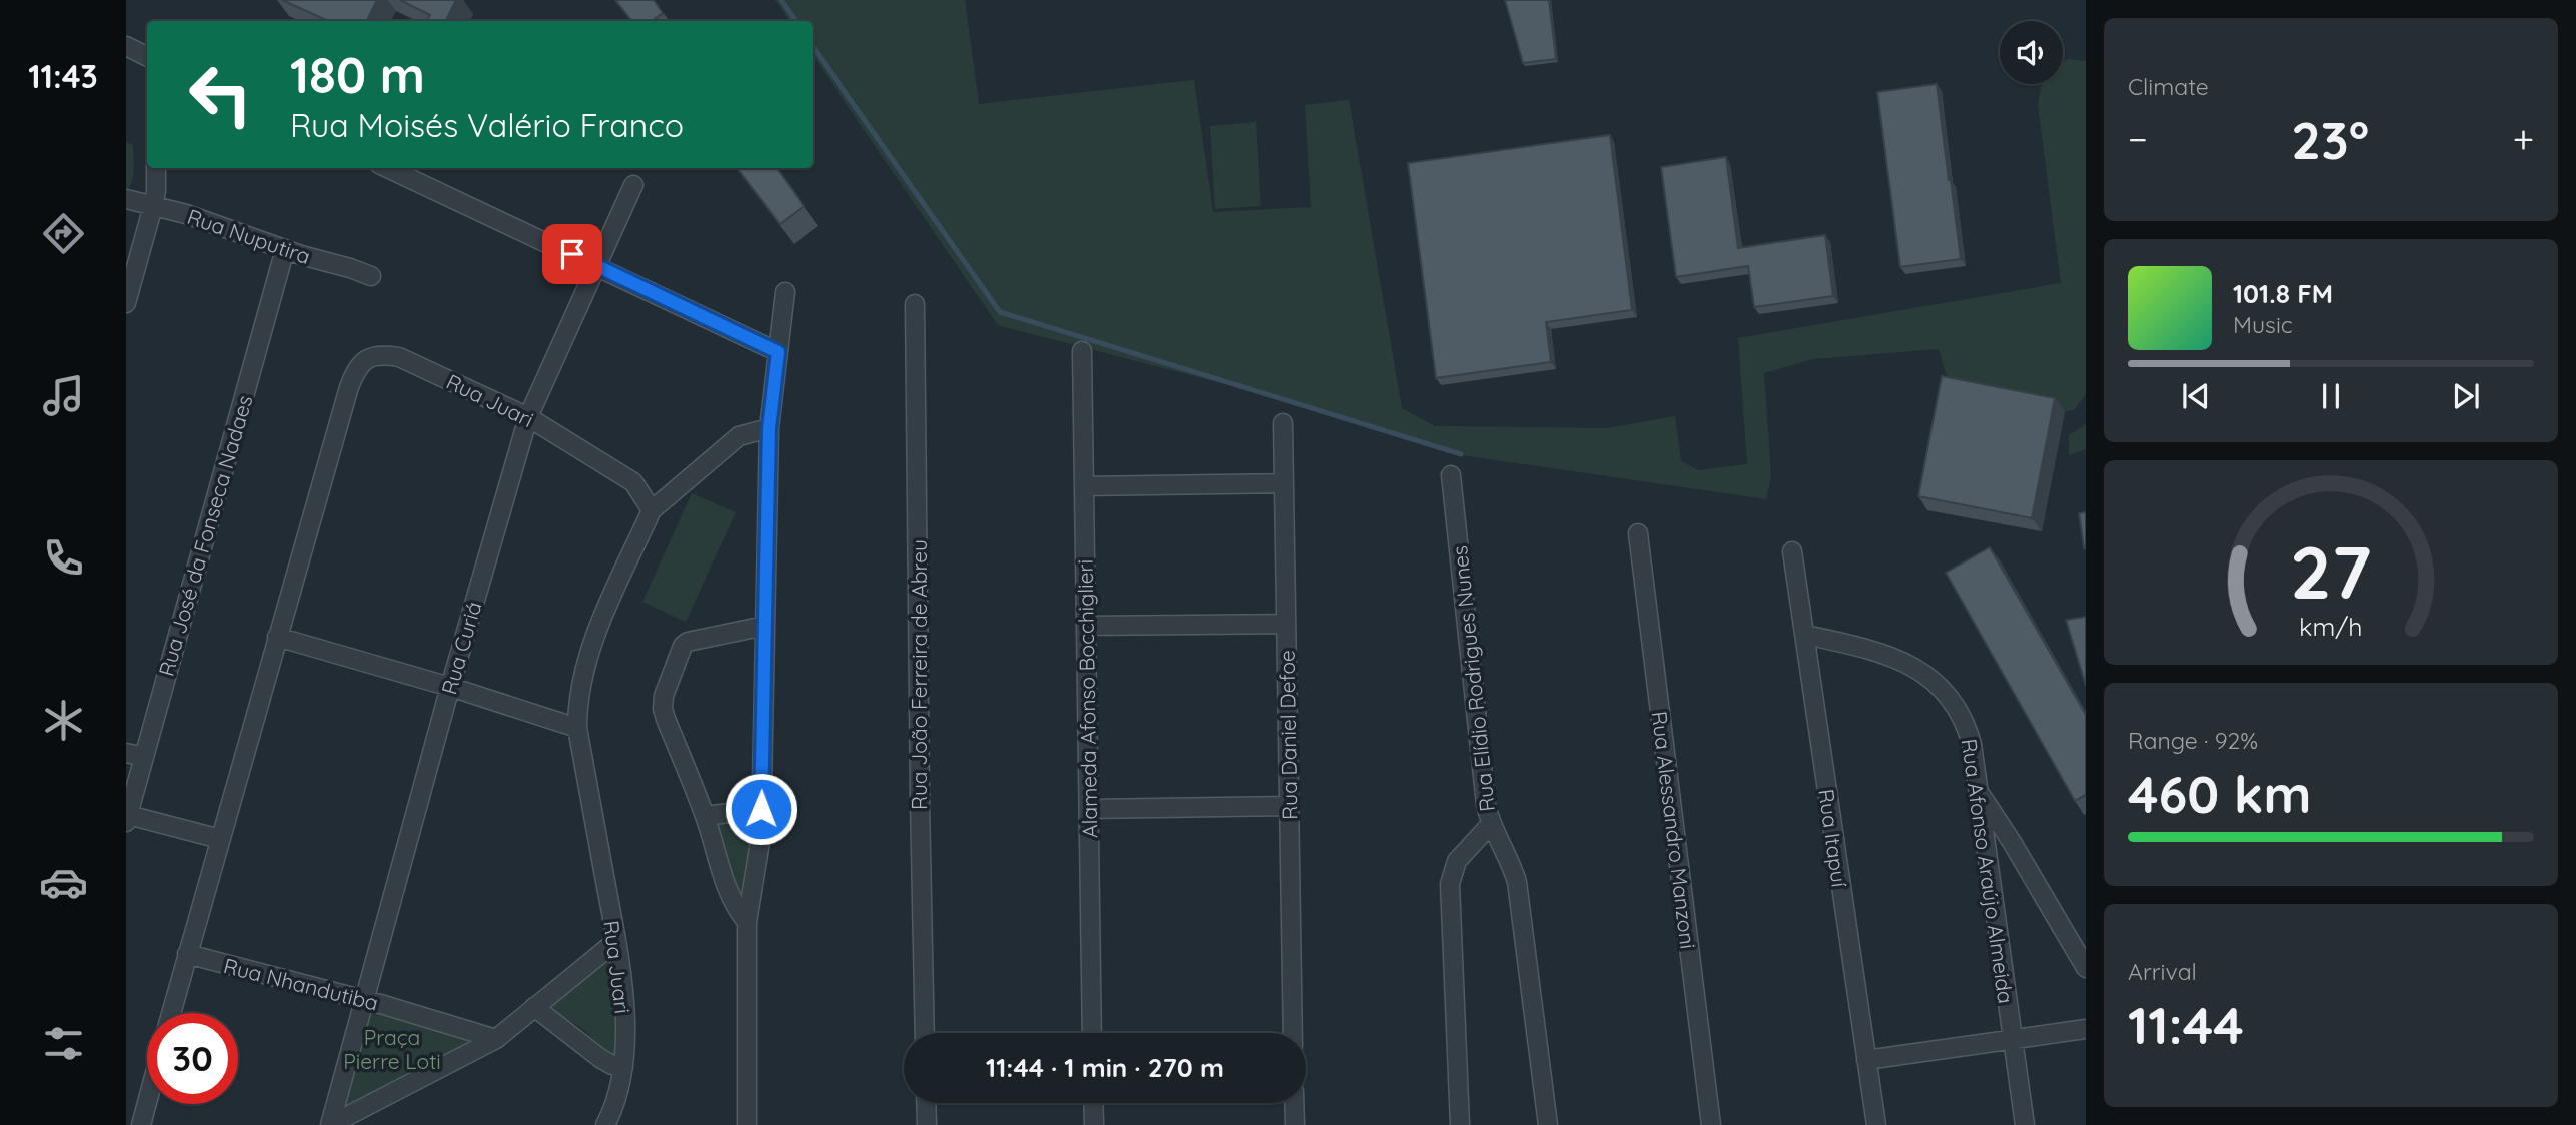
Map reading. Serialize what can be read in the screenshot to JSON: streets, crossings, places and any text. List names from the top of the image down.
{
  "streets": {
    "street": [
      "Rua Nuputira",
      "Rua Juari",
      "Rua José da Fonseca Nadaes",
      "Rua Curiá",
      "Rua João Ferreira de Abreu",
      "Rua Elídio Rodrigues Nunes",
      "Alameda Afonso Bocchiglieri",
      "Rua Daniel Defoe",
      "Rua Alessandro Manzoni",
      "Rua Itapuí",
      "Rua Afonso Araújo Almeida",
      "Rua Nhandutiba"
    ]
  },
  "crossings": [
    ["Rua Nuputira", "Rua José da Fonseca Nadaes"],
    ["Rua Juari", "Rua Curiá"],
    ["Rua Juari", "Rua Nhandutiba"],
    ["Rua Curiá", "Rua Nhandutiba"],
    ["Rua Itapuí", "Rua Afonso Araújo Almeida"]
  ],
  "parks": ["Praça Pierre Loti"],
  "page": {
    "tabs": "11:43",
    "tile": [
      "Climate",
      ["Range · 92%", "460 km"],
      ["Arrival", "11:44"]
    ],
    "turn": ["180 m", "Rua Moisés Valério Franco"],
    "heat": ["−", "23°", "+"],
    "song": ["101.8 FM", "Music"],
    "limit": "30",
    "trip": "11:44 · 1 min · 270 m",
    "gauge": ["27", "km/h"]
  }
}
